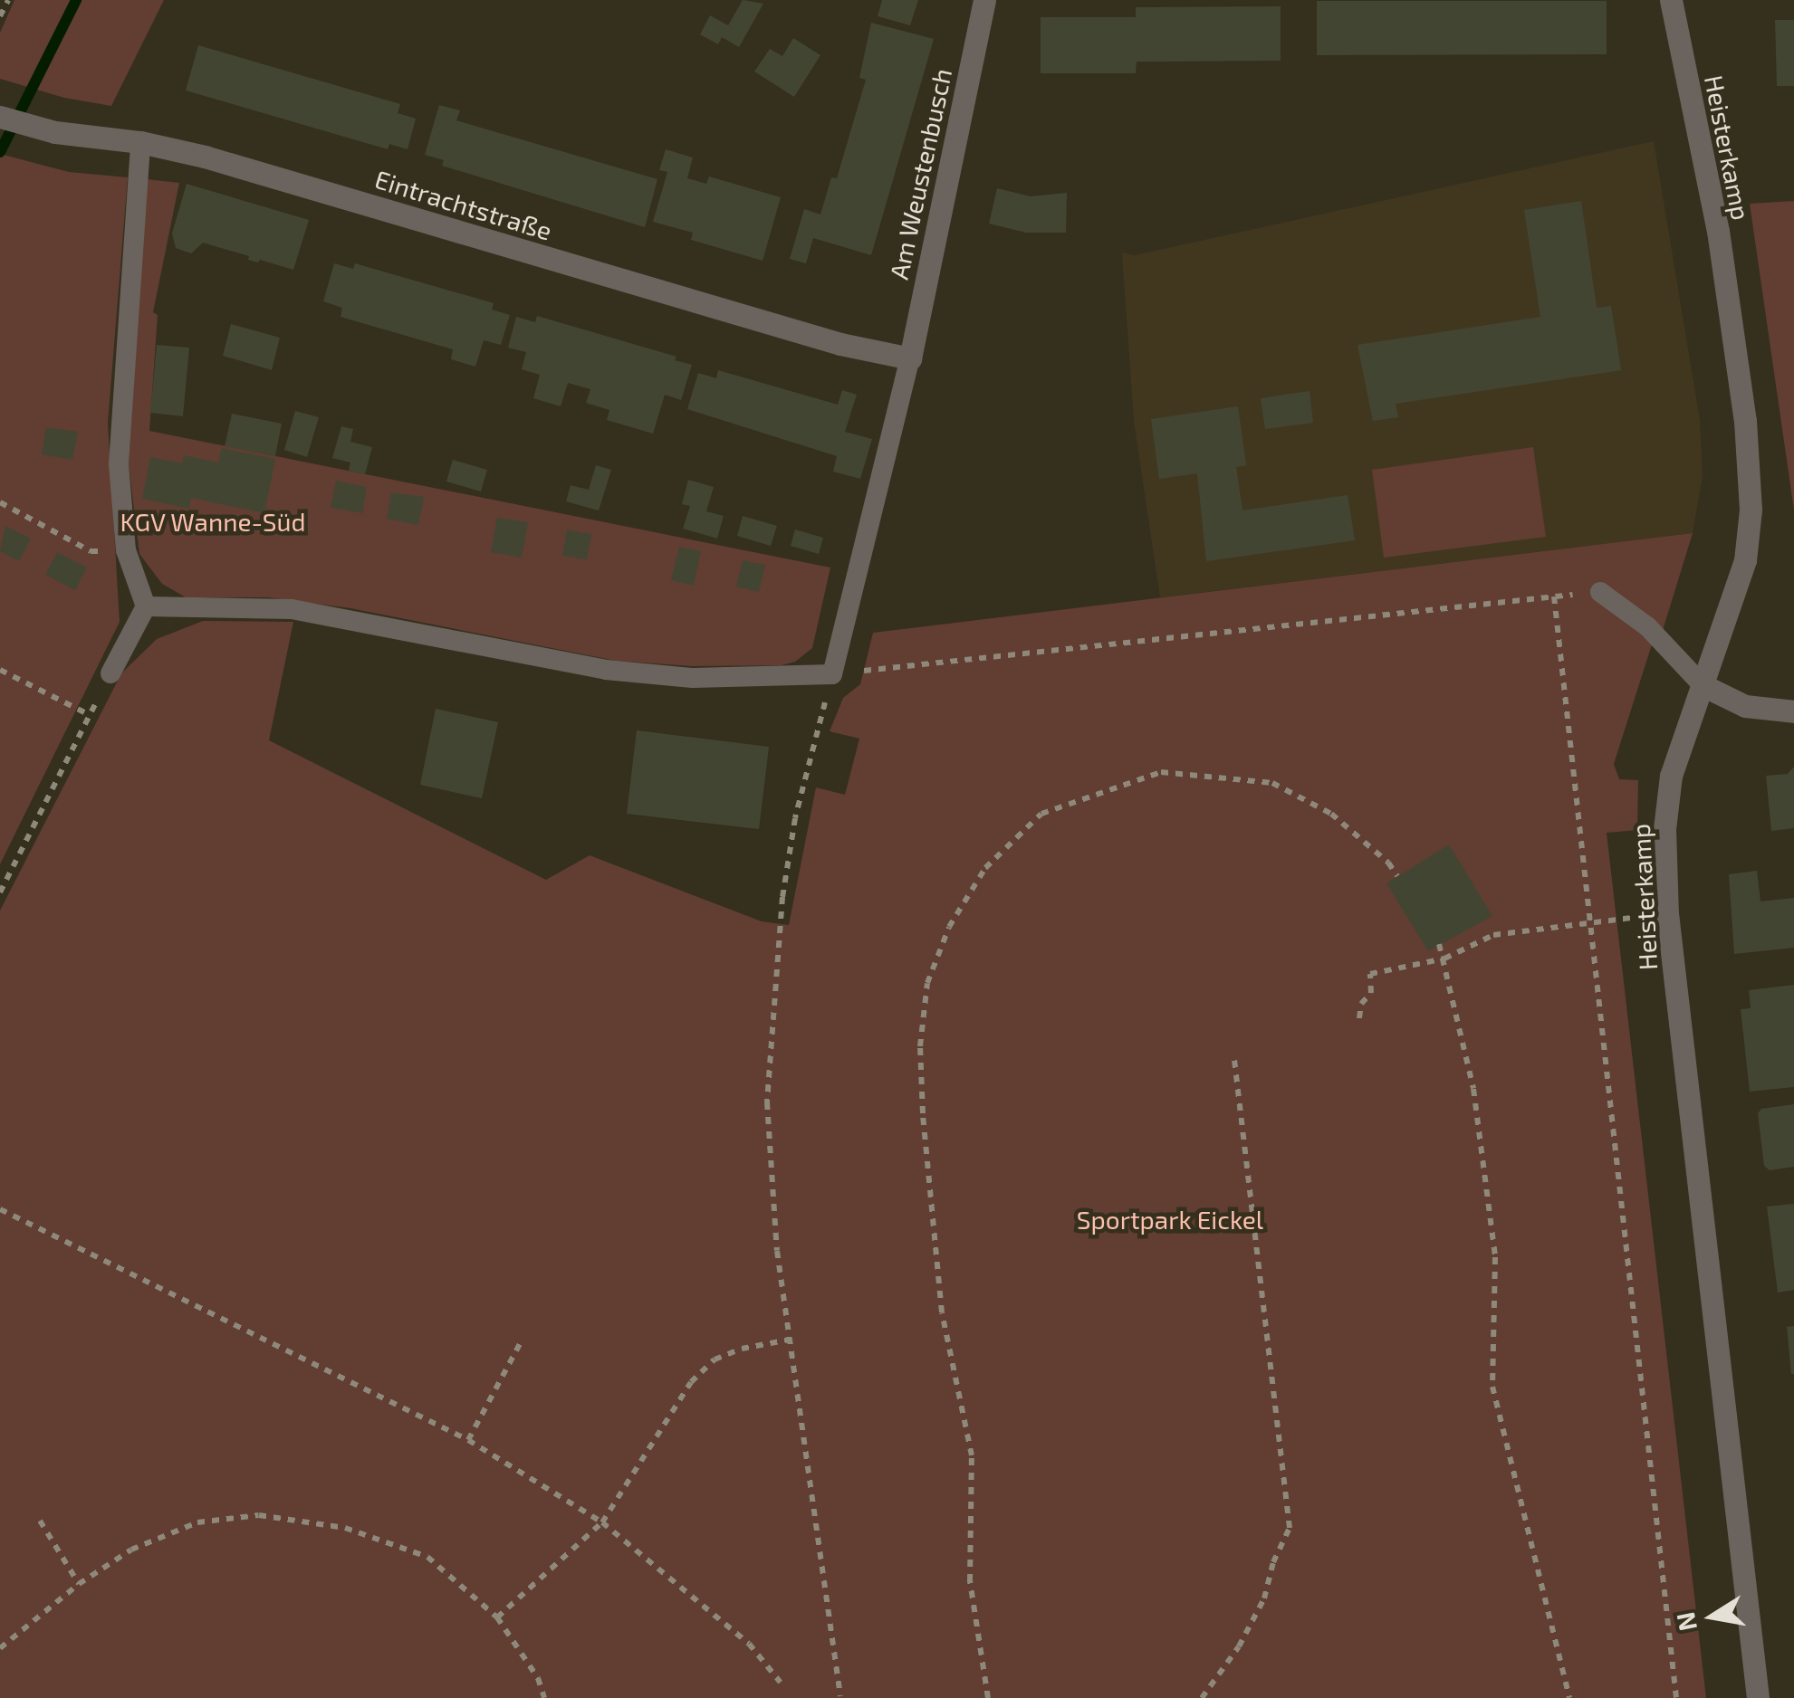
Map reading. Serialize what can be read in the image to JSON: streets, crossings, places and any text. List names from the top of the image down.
{
  "streets": {
    "street": ["Heisterkamp", "Am Weustenbusch", "Eintrachtstraße"]
  },
  "crossings": [
    ["Am Weustenbusch", "Eintrachtstraße"]
  ],
  "parks": ["KGV Wanne-Süd", "Sportpark Eickel"],
  "north": "left"
}
